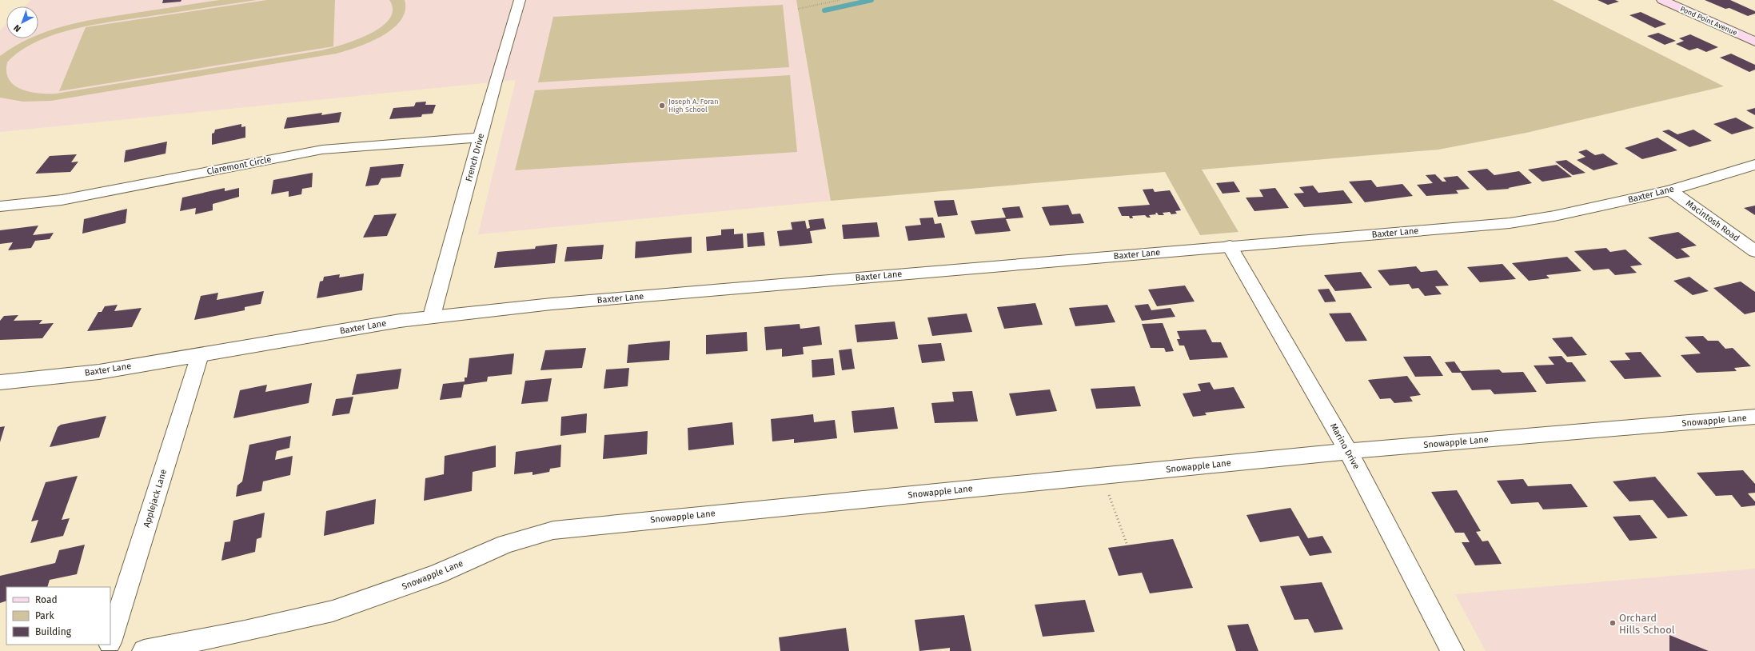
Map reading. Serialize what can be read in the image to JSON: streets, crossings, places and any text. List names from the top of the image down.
{
  "streets": {
    "main road": ["Pond Point Avenue"],
    "street": [
      "French Drive",
      "Claremont Circle",
      "Baxter Lane",
      "Macintosh Road",
      "Snowapple Lane",
      "Marino Drive",
      "Applejack Lane"
    ]
  },
  "crossings": [
    ["French Drive", "Claremont Circle"],
    ["French Drive", "Baxter Lane"],
    ["Baxter Lane", "Macintosh Road"],
    ["Baxter Lane", "Marino Drive"],
    ["Baxter Lane", "Applejack Lane"],
    ["Snowapple Lane", "Marino Drive"]
  ],
  "places": ["Joseph A. Foran High School", "Orchard Hills School"],
  "legend": ["Road", "Park", "Building"],
  "north": "bottom left"
}
